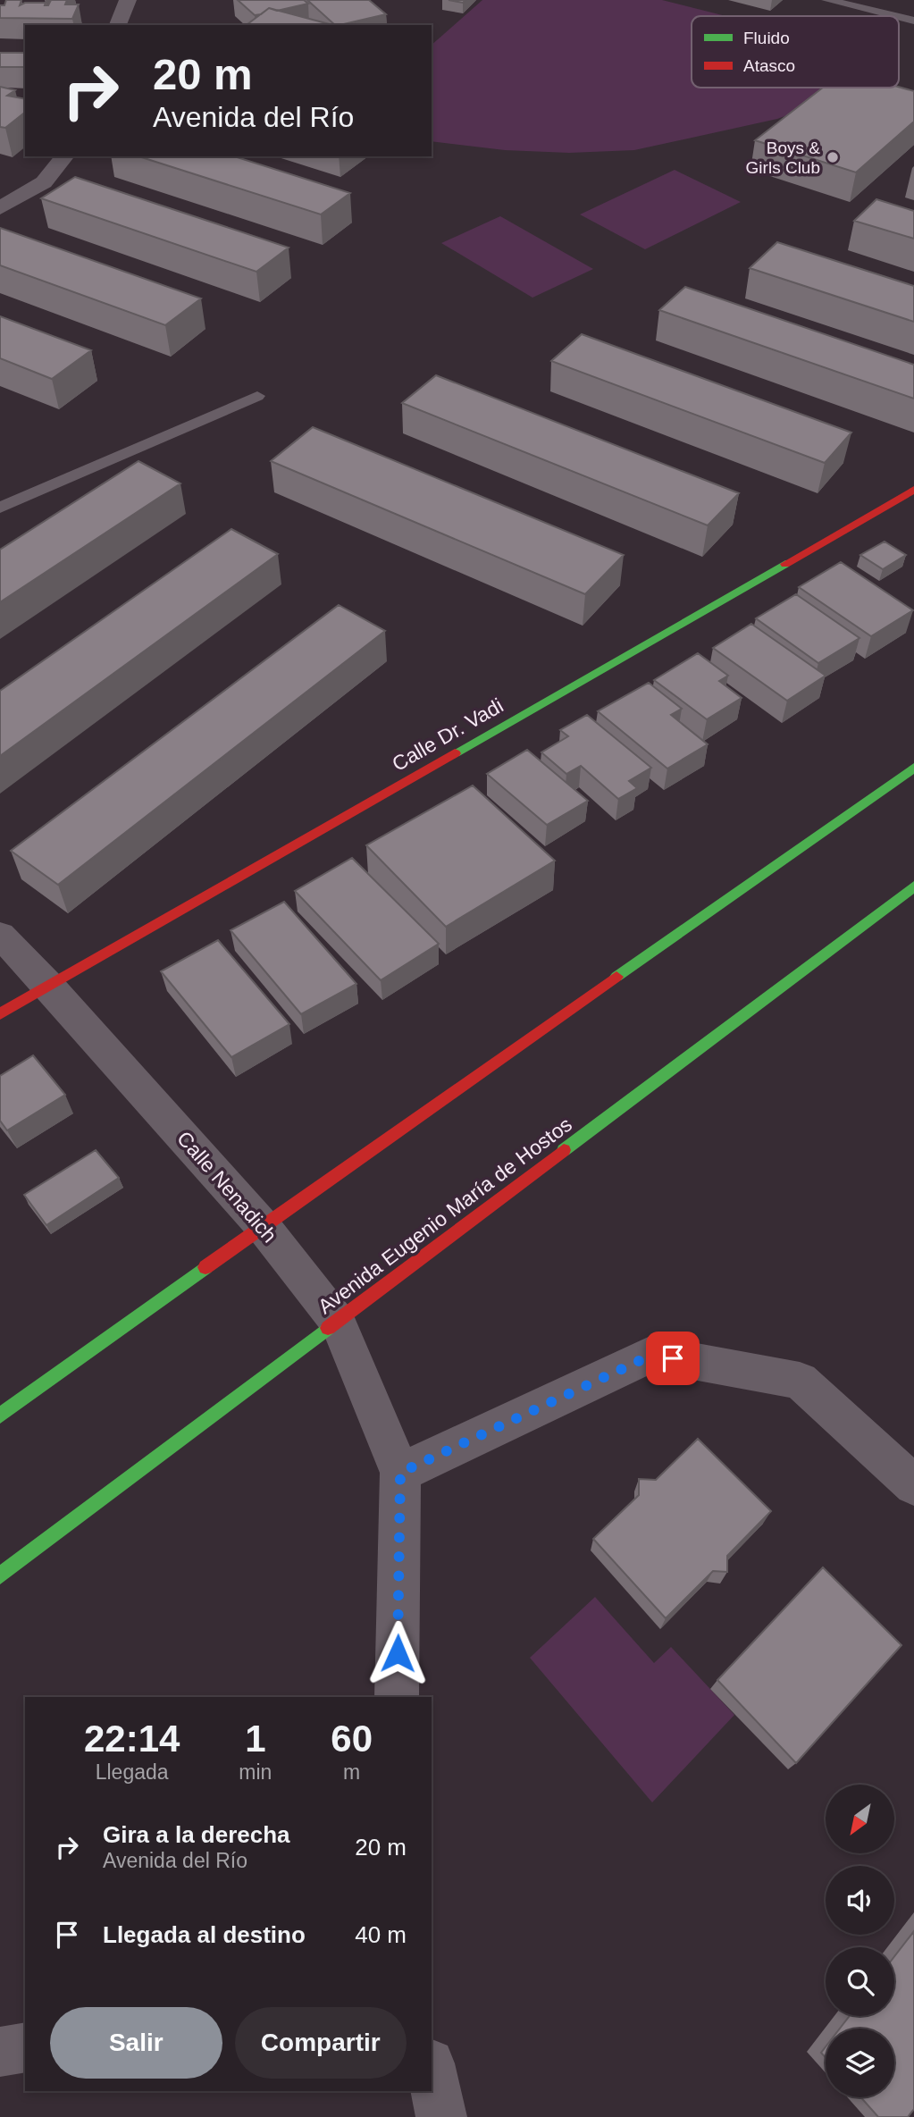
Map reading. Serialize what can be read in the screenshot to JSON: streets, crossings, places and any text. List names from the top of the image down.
{
  "streets": {
    "main road": ["Calle Dr. Vadi", "Avenida Eugenio María de Hostos"],
    "street": ["Calle Nenadich"]
  },
  "crossings": [
    ["Calle Dr. Vadi", "Calle Nenadich"],
    ["Calle Nenadich", "Avenida Eugenio María de Hostos"]
  ],
  "places": ["Boys & Girls Club"],
  "legend": ["Fluido", "Atasco"],
  "north": "bottom left",
  "page": {
    "turn": ["20 m", "Avenida del Río"],
    "eta": [
      "22:14",
      "Llegada",
      "1",
      "min",
      "60",
      "m"
    ],
    "list": [
      {
        "name": "Gira a la derecha",
        "note": "Avenida del Río",
        "value": "20 m"
      },
      {
        "name": "Llegada al destino",
        "value": "40 m"
      }
    ],
    "buttons": ["Salir", "Compartir"]
  }
}
